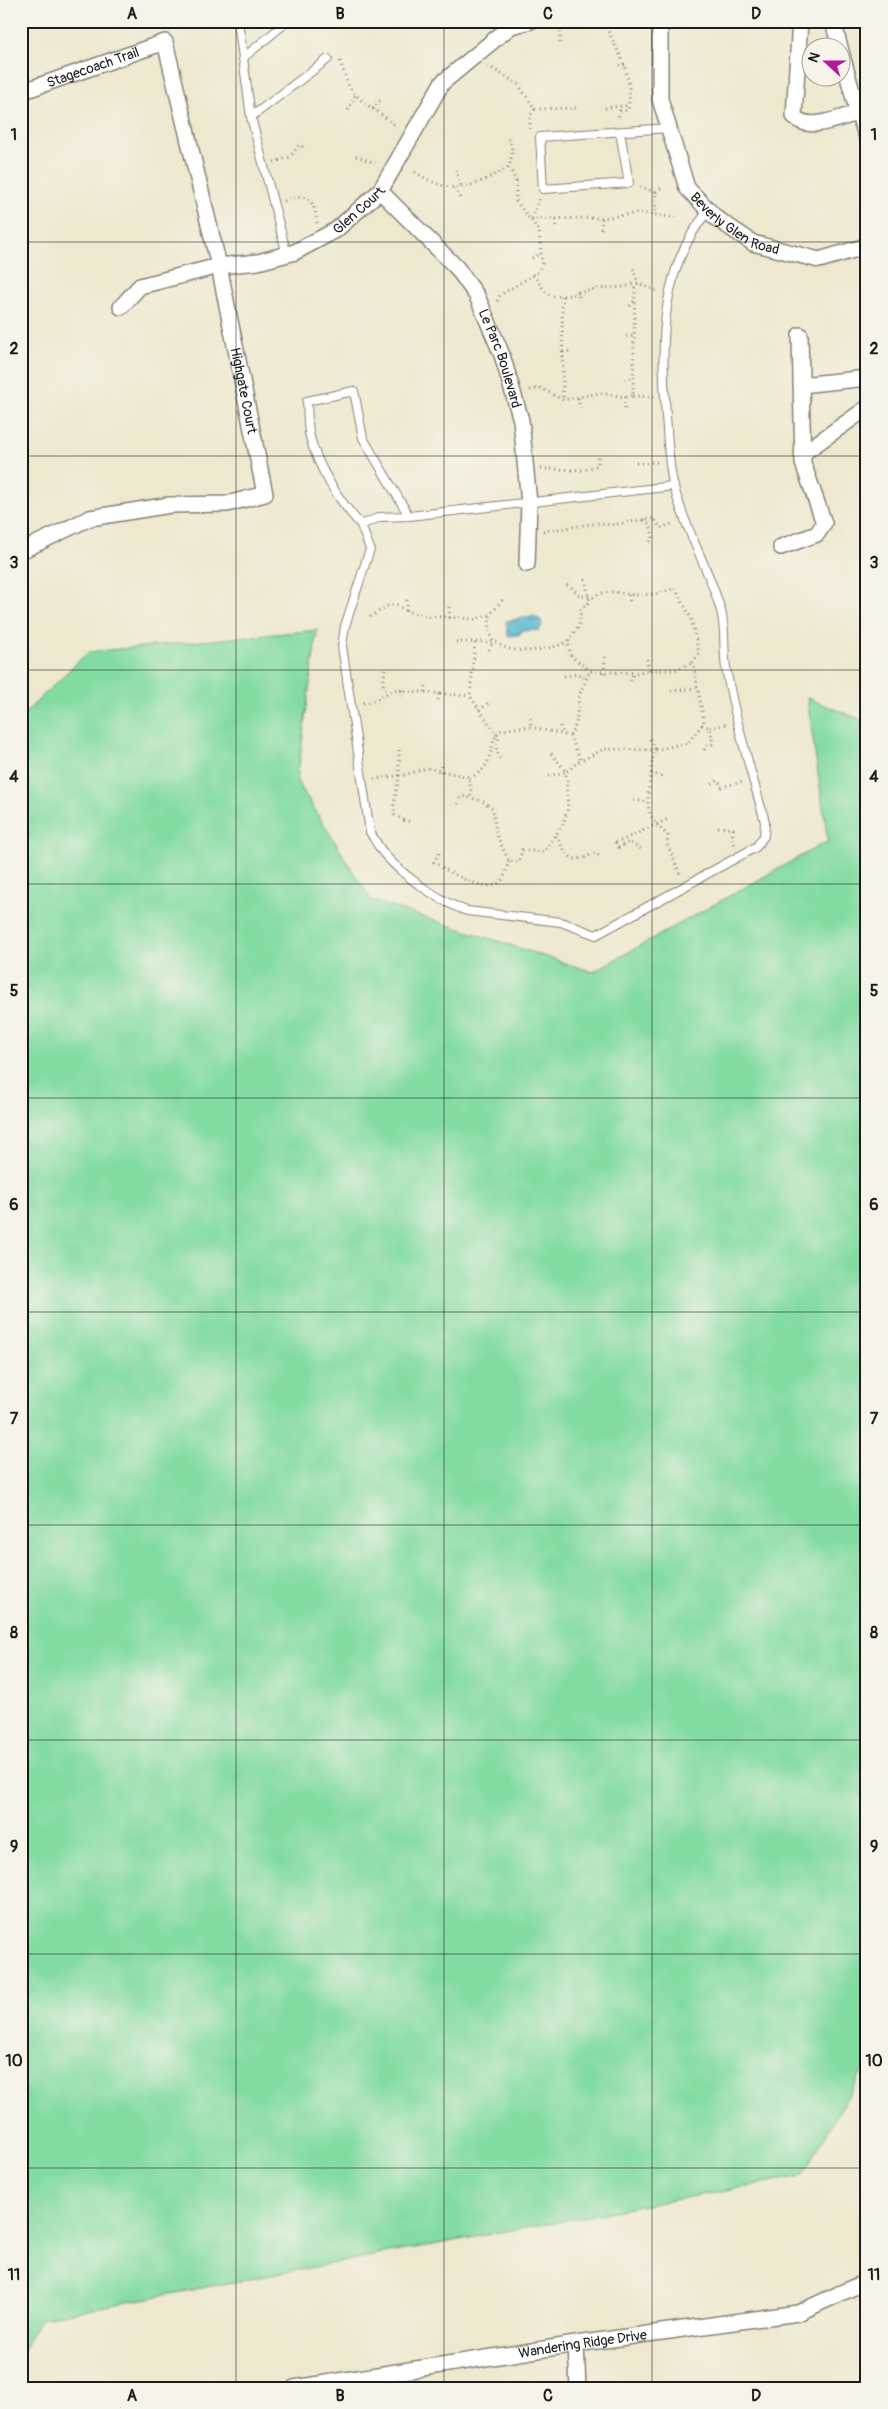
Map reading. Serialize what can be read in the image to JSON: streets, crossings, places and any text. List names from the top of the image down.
{
  "streets": {
    "street": [
      "Stagecoach Trail",
      "Glen Court",
      "Beverly Glen Road",
      "Le Parc Boulevard",
      "Highgate Court",
      "Wandering Ridge Drive"
    ]
  },
  "crossings": [
    ["Stagecoach Trail", "Highgate Court"],
    ["Glen Court", "Le Parc Boulevard"],
    ["Glen Court", "Highgate Court"]
  ],
  "north": "left",
  "grid": {
    "columns": [
      "A",
      "B",
      "C",
      "D"
    ],
    "rows": [
      "1",
      "2",
      "3",
      "4",
      "5",
      "6",
      "7",
      "8",
      "9",
      "10",
      "11"
    ]
  }
}
